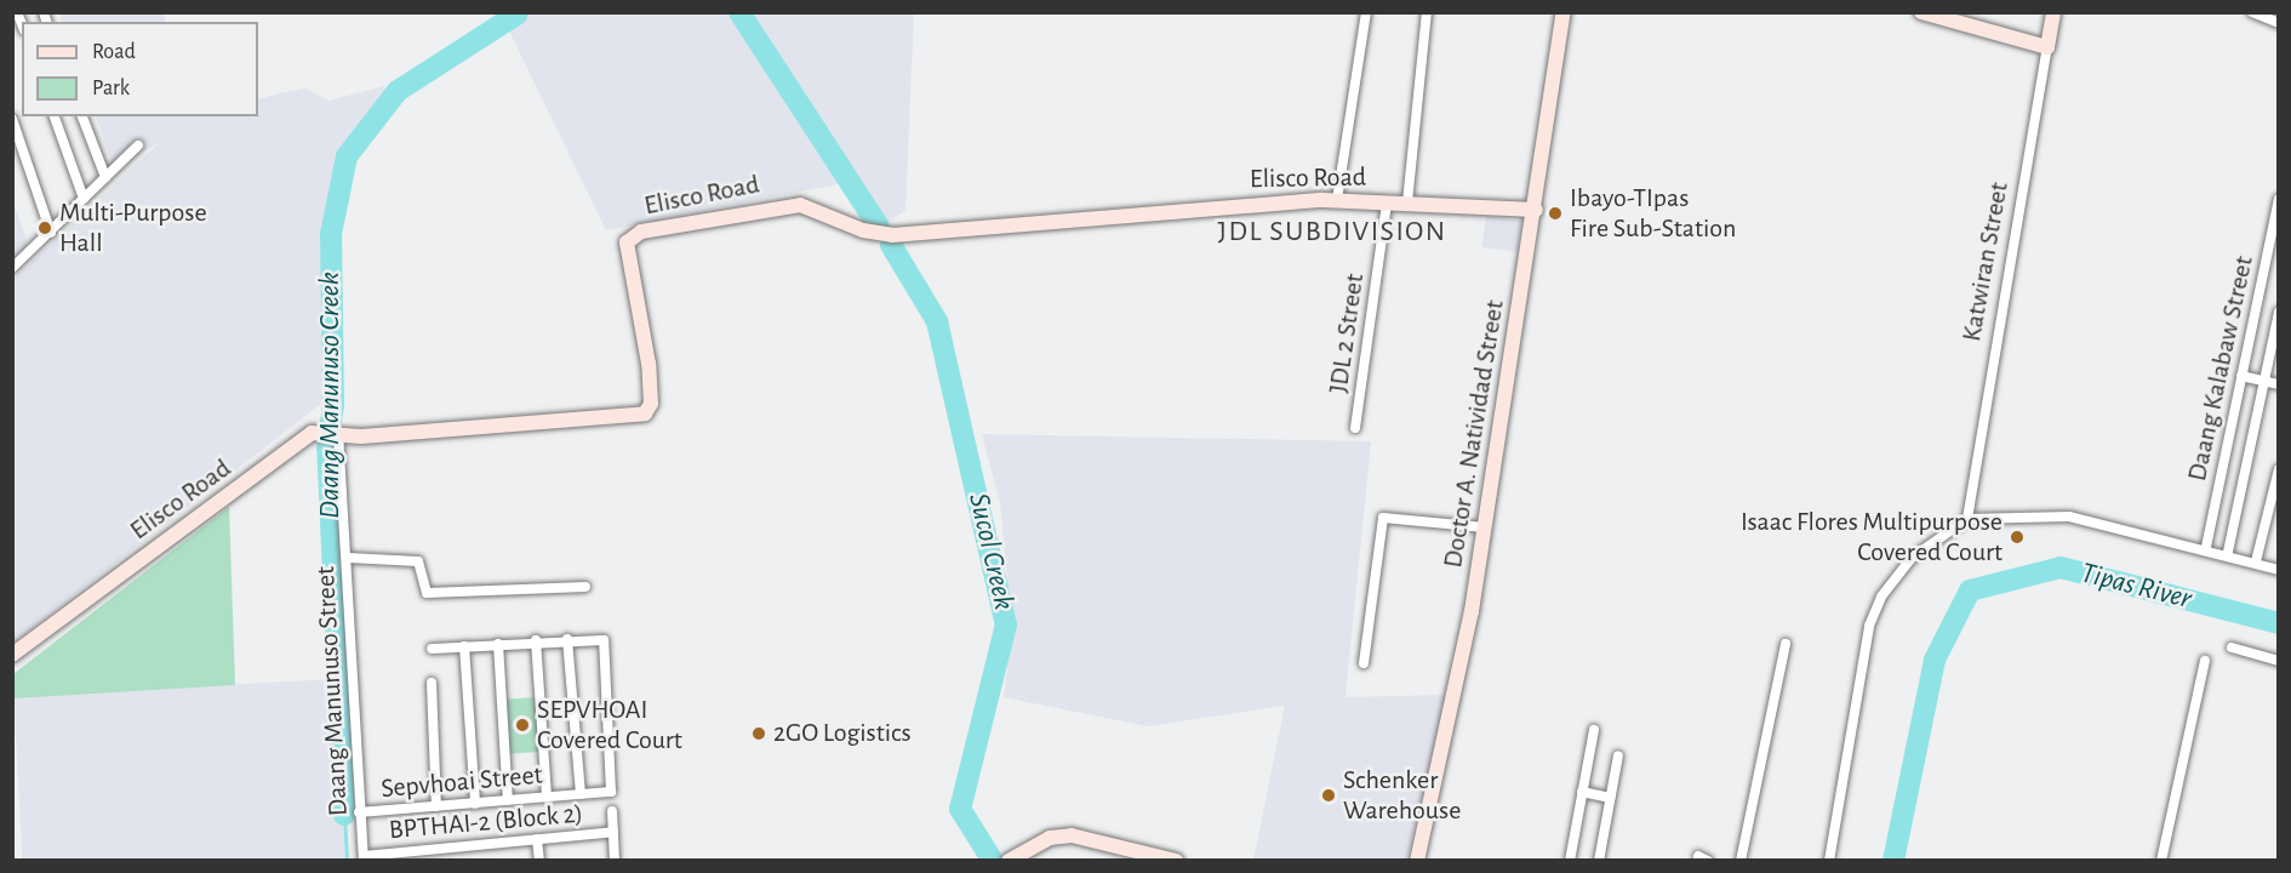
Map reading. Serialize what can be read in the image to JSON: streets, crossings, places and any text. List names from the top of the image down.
{
  "streets": {
    "main road": ["Elisco Road", "Katwiran Street", "Doctor A. Natividad Street"],
    "street": [
      "JDL 2 Street",
      "Daang Kalabaw Street",
      "Daang Manunuso Street",
      "Sepvhoai Street",
      "BPTHAI-2 (Block 2)"
    ]
  },
  "crossings": [
    ["Elisco Road", "JDL 2 Street"],
    ["Elisco Road", "Doctor A. Natividad Street"],
    ["Elisco Road", "Daang Manunuso Street"],
    ["Daang Manunuso Street", "Sepvhoai Street"],
    ["Daang Manunuso Street", "BPTHAI-2 (Block 2)"]
  ],
  "districts": ["JDL SUBDIVISION"],
  "water": ["Daang Manunuso Creek", "Sucol Creek", "Tipas River"],
  "places": [
    "Ibayo-TIpas Fire Sub-Station",
    "Multi-Purpose Hall",
    "Isaac Flores Multipurpose Covered Court",
    "SEPVHOAI Covered Court",
    "2GO Logistics",
    "Schenker Warehouse"
  ],
  "legend": ["Road", "Park"]
}
